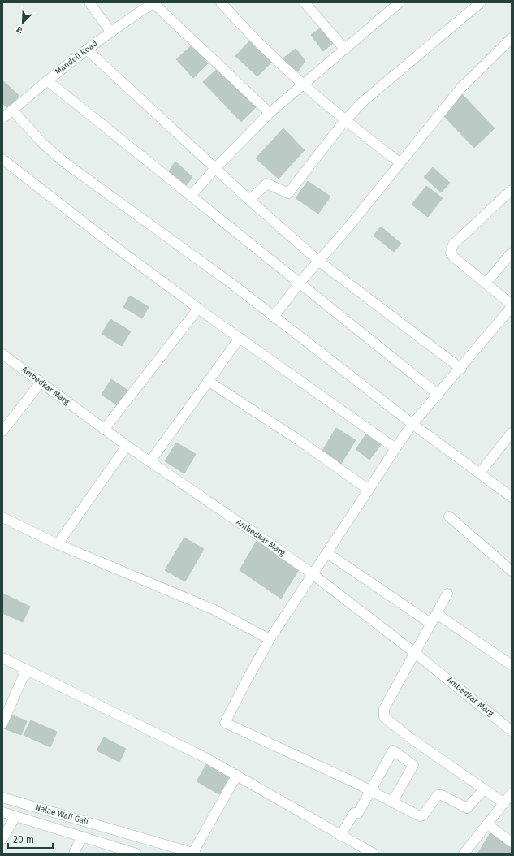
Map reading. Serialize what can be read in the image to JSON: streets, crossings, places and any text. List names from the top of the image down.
{
  "streets": {
    "street": ["Mandoli Road", "Ambedkar Marg", "Nalae Wali Gali"]
  },
  "scale_bar": "20 m",
  "north": "bottom left"
}
